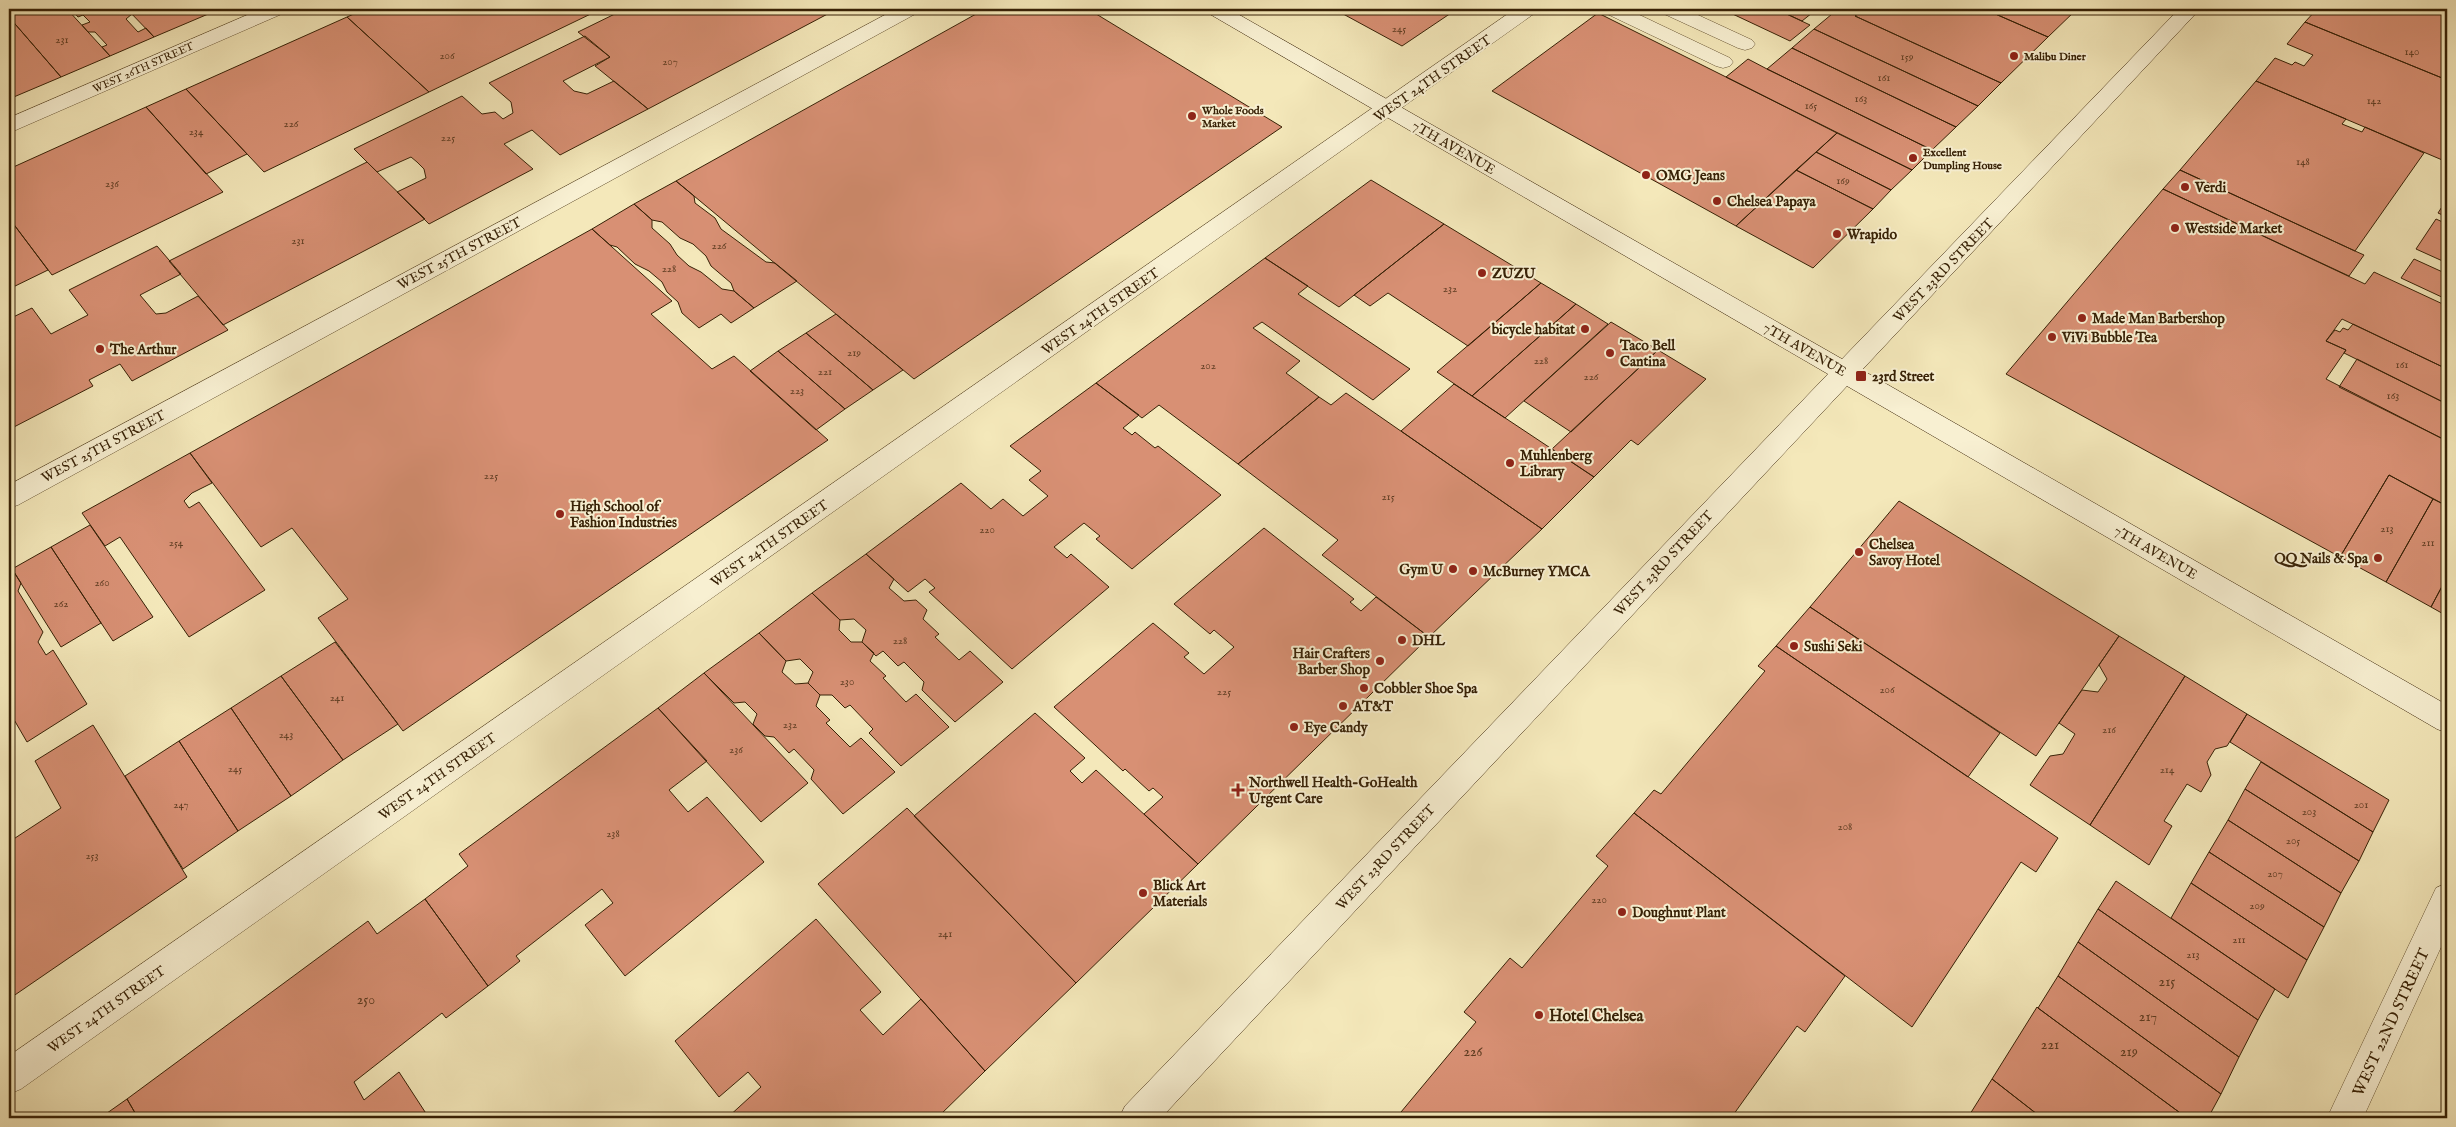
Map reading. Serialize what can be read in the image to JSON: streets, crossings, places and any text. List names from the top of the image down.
{
  "streets": {
    "street": [
      "WEST 26TH STREET",
      "WEST 24TH STREET",
      "7TH AVENUE",
      "WEST 25TH STREET",
      "WEST 23RD STREET",
      "WEST 22ND STREET"
    ]
  },
  "crossings": [
    ["WEST 24TH STREET", "7TH AVENUE"],
    ["7TH AVENUE", "WEST 23RD STREET"]
  ],
  "places": {
    "other": [
      "Malibu Diner",
      "Whole Foods Market",
      "Excellent Dumpling House",
      "OMG Jeans",
      "Verdi",
      "Chelsea Papaya",
      "Westside Market",
      "Wrapido",
      "ZUZU",
      "Made Man Barbershop",
      "bicycle habitat",
      "ViVi Bubble Tea",
      "The Arthur",
      "Taco Bell Cantina",
      "Muhlenberg Library",
      "High School of Fashion Industries",
      "Chelsea Savoy Hotel",
      "QQ Nails & Spa",
      "Gym U",
      "McBurney YMCA",
      "DHL",
      "Sushi Seki",
      "Hair Crafters Barber Shop",
      "Cobbler Shoe Spa",
      "AT&T",
      "Eye Candy",
      "Blick Art Materials",
      "Doughnut Plant",
      "Hotel Chelsea"
    ],
    "transit": ["23rd Street"],
    "health": ["Northwell Health-GoHealth Urgent Care"]
  },
  "house_numbers": [
    "245",
    "231",
    "140",
    "206",
    "159",
    "207",
    "161",
    "163",
    "142",
    "165",
    "226",
    "234",
    "225",
    "148",
    "169",
    "236",
    "231",
    "226",
    "228",
    "232",
    "219",
    "228",
    "161",
    "202",
    "221",
    "226",
    "223",
    "163",
    "225",
    "215",
    "213",
    "220",
    "254",
    "211",
    "260",
    "262",
    "228",
    "230",
    "206",
    "225",
    "241",
    "232",
    "216",
    "243",
    "236",
    "245",
    "214",
    "247",
    "201",
    "203",
    "208",
    "238",
    "205",
    "253",
    "207",
    "220",
    "209",
    "241",
    "211",
    "213",
    "215",
    "250",
    "217",
    "221",
    "226",
    "219"
  ]
}
